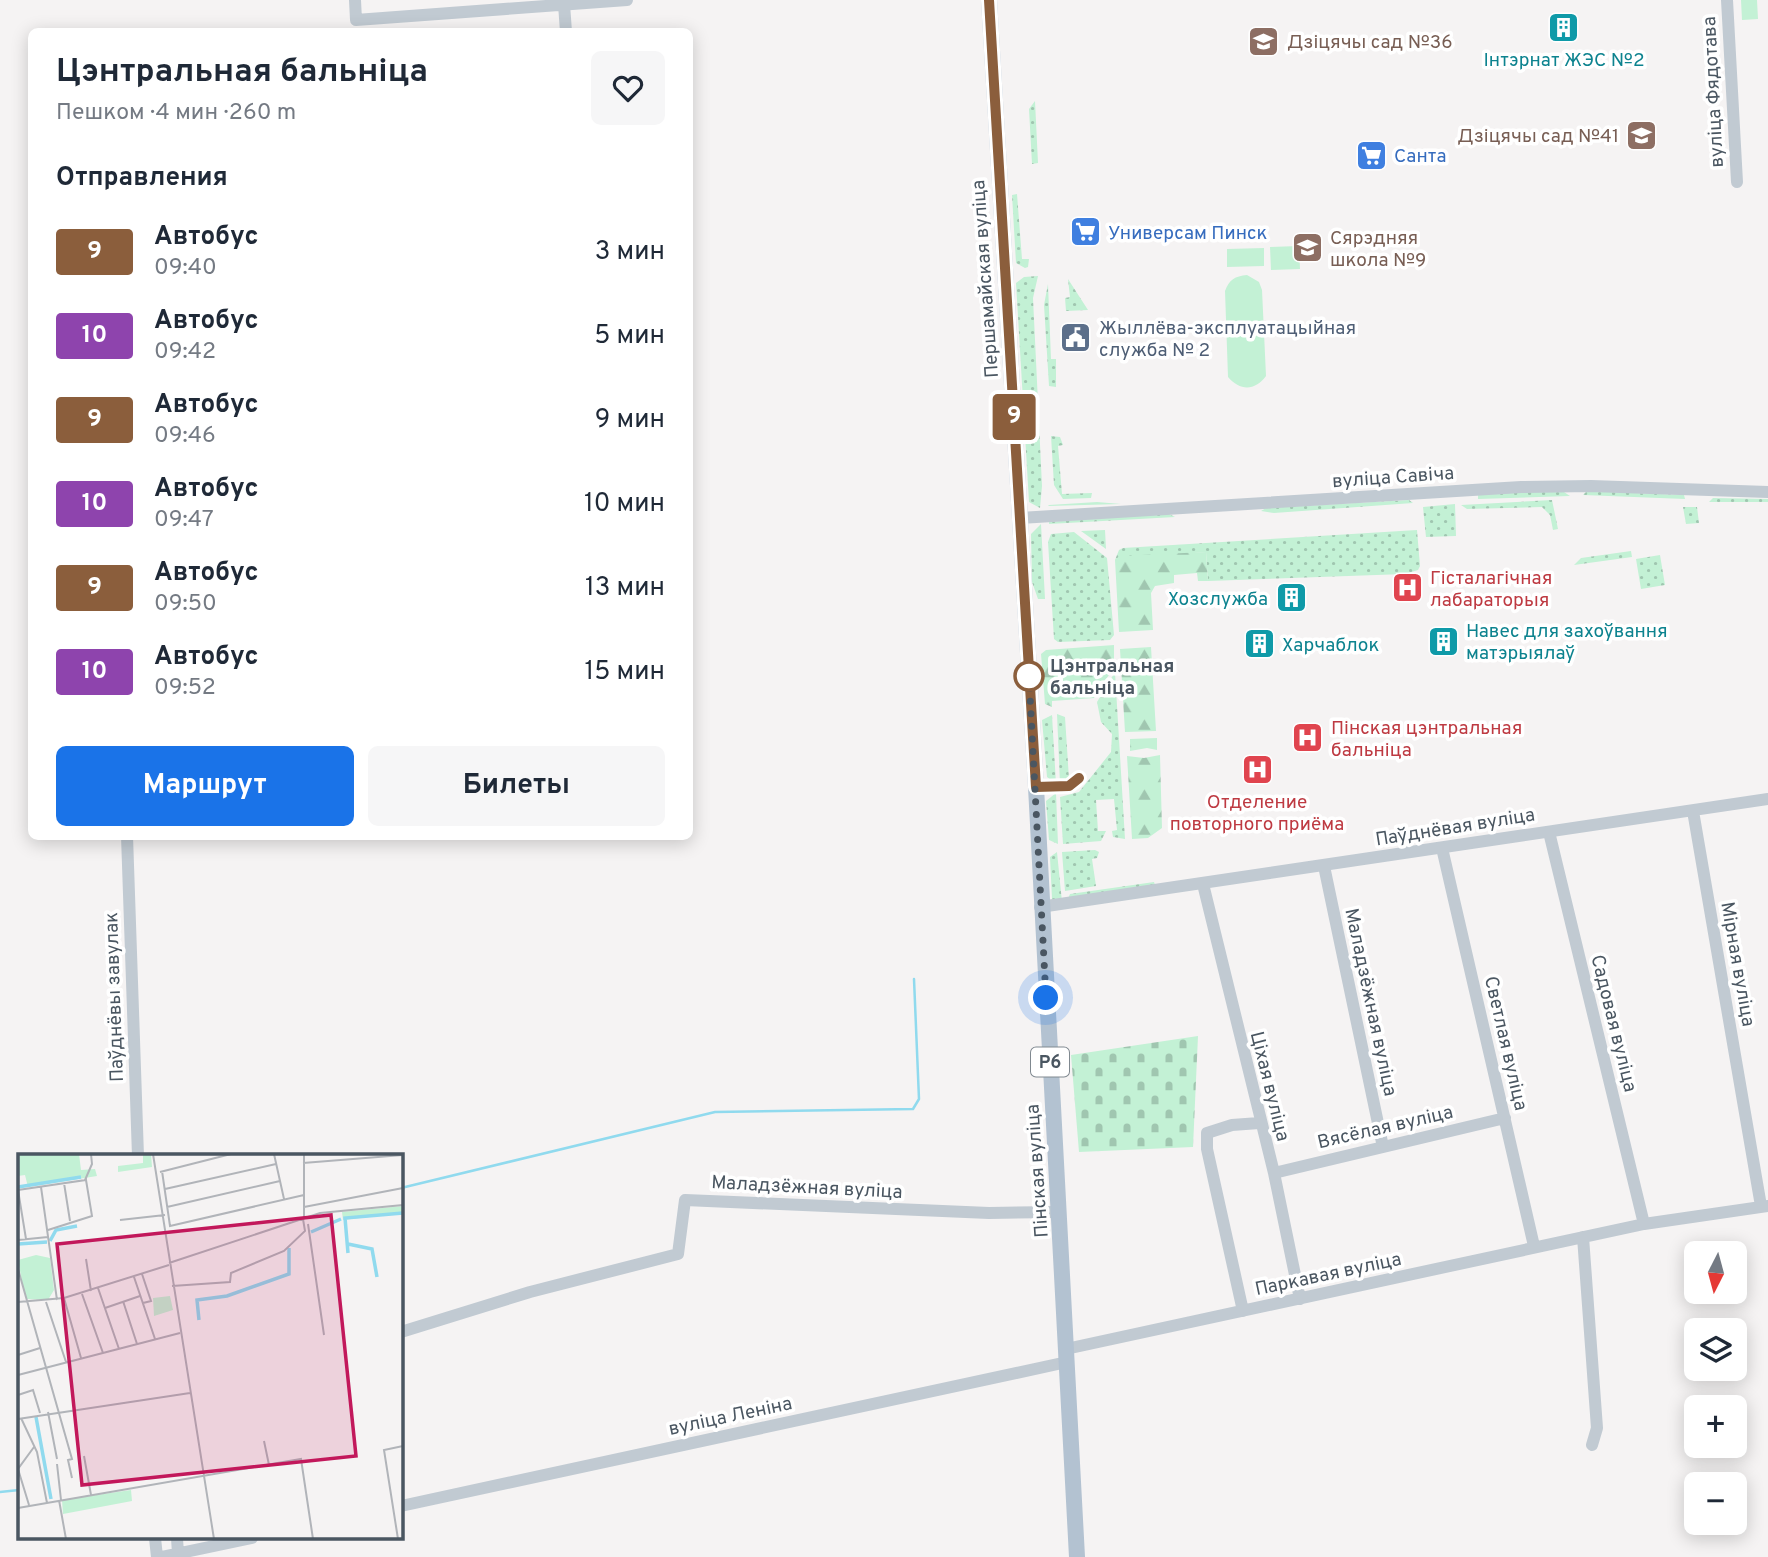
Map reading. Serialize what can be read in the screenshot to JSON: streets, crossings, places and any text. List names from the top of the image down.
{
  "streets": {
    "main road": ["Першамайская вуліца", "Р6", "Пінская вуліца"],
    "street": [
      "вуліца Фядотава",
      "вуліца Савіча",
      "Паўднёвая вуліца",
      "Мірная вуліца",
      "Паўднёвы завулак",
      "Маладзёжная вуліца",
      "Садовая вуліца",
      "Светлая вуліца",
      "Ціхая вуліца",
      "Вясёлая вуліца",
      "Паркавая вуліца",
      "вуліца Леніна"
    ]
  },
  "crossings": [
    ["Першамайская вуліца", "вуліца Савіча"],
    ["Першамайская вуліца", "Паўднёвая вуліца"],
    ["Першамайская вуліца", "Пінская вуліца"],
    ["Паўднёвая вуліца", "Мірная вуліца"],
    ["Паўднёвая вуліца", "Маладзёжная вуліца"],
    ["Паўднёвая вуліца", "Садовая вуліца"],
    ["Паўднёвая вуліца", "Светлая вуліца"],
    ["Паўднёвая вуліца", "Ціхая вуліца"],
    ["Паўднёвая вуліца", "Пінская вуліца"],
    ["Мірная вуліца", "Паркавая вуліца"],
    ["Маладзёжная вуліца", "Вясёлая вуліца"],
    ["Маладзёжная вуліца", "Пінская вуліца"],
    ["Садовая вуліца", "Паркавая вуліца"],
    ["Светлая вуліца", "Вясёлая вуліца"],
    ["Светлая вуліца", "Паркавая вуліца"],
    ["Ціхая вуліца", "Вясёлая вуліца"],
    ["Ціхая вуліца", "Паркавая вуліца"],
    ["Пінская вуліца", "Паркавая вуліца"],
    ["Пінская вуліца", "вуліца Леніна"],
    ["Паркавая вуліца", "вуліца Леніна"]
  ],
  "places": {
    "building": [
      "Інтэрнат ЖЭС №2",
      "Хозслужба",
      "Навес для захоўвання матэрыялаў",
      "Харчаблок"
    ],
    "school or university": ["Дзіцячы сад №36", "Дзіцячы сад №41", "Сярэдняя школа №9"],
    "supermarket": ["Санта", "Универсам Пинск"],
    "public building": ["Жыллёва-эксплуатацыйная служба № 2"],
    "hospital": ["Гісталагічная лабараторыя", "Пінская цэнтральная бальніца", "Отделение повторного приёма"],
    "other": ["Цэнтральная бальніца"]
  },
  "lines": ["bus line 9"],
  "north": "bottom",
  "page": {
    "on_map": "9",
    "heading": [
      ["Цэнтральная бальніца", "Пешком · 4 мин · 260 m"],
      "Отправления"
    ],
    "list": [
      {
        "mark": "9",
        "name": "Автобус",
        "note": "09:40",
        "value": "3 мин"
      },
      {
        "mark": "10",
        "name": "Автобус",
        "note": "09:42",
        "value": "5 мин"
      },
      {
        "mark": "9",
        "name": "Автобус",
        "note": "09:46",
        "value": "9 мин"
      },
      {
        "mark": "10",
        "name": "Автобус",
        "note": "09:47",
        "value": "10 мин"
      },
      {
        "mark": "9",
        "name": "Автобус",
        "note": "09:50",
        "value": "13 мин"
      },
      {
        "mark": "10",
        "name": "Автобус",
        "note": "09:52",
        "value": "15 мин"
      }
    ],
    "buttons": ["Маршрут", "Билеты"],
    "map_buttons": ["+", "−"]
  }
}
